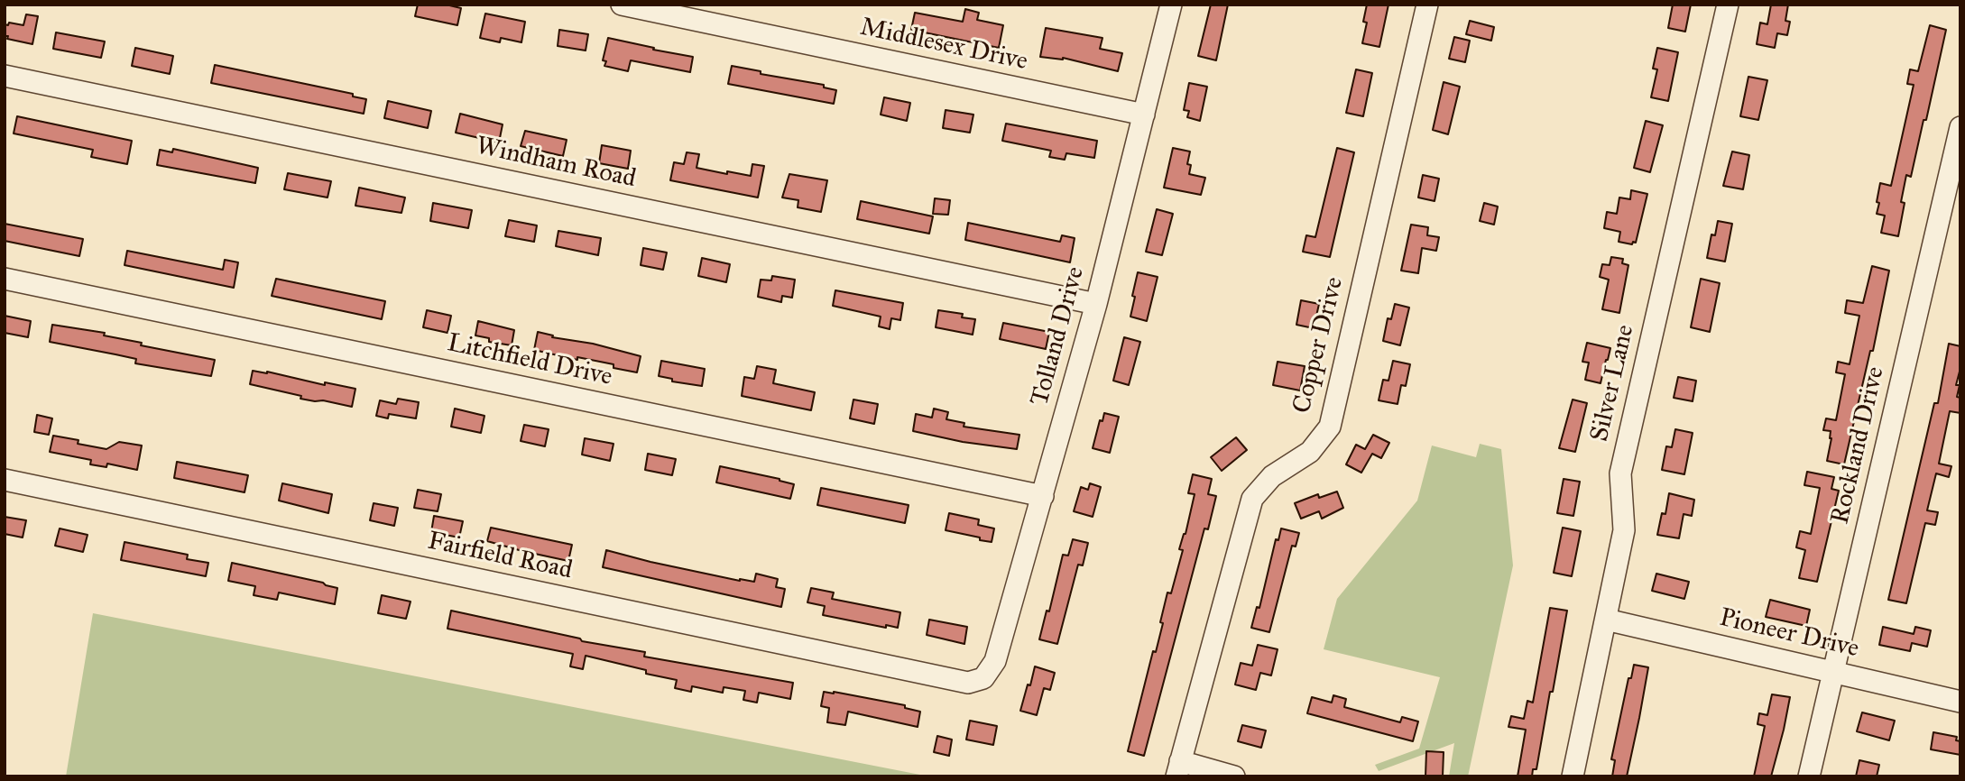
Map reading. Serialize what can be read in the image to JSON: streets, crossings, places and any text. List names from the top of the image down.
{
  "streets": {
    "street": [
      "Middlesex Drive",
      "Windham Road",
      "Tolland Drive",
      "Copper Drive",
      "Litchfield Drive",
      "Silver Lane",
      "Rockland Drive",
      "Fairfield Road",
      "Pioneer Drive"
    ]
  },
  "crossings": [
    ["Middlesex Drive", "Tolland Drive"],
    ["Windham Road", "Tolland Drive"],
    ["Tolland Drive", "Litchfield Drive"],
    ["Tolland Drive", "Fairfield Road"],
    ["Silver Lane", "Pioneer Drive"],
    ["Rockland Drive", "Pioneer Drive"]
  ]
}
